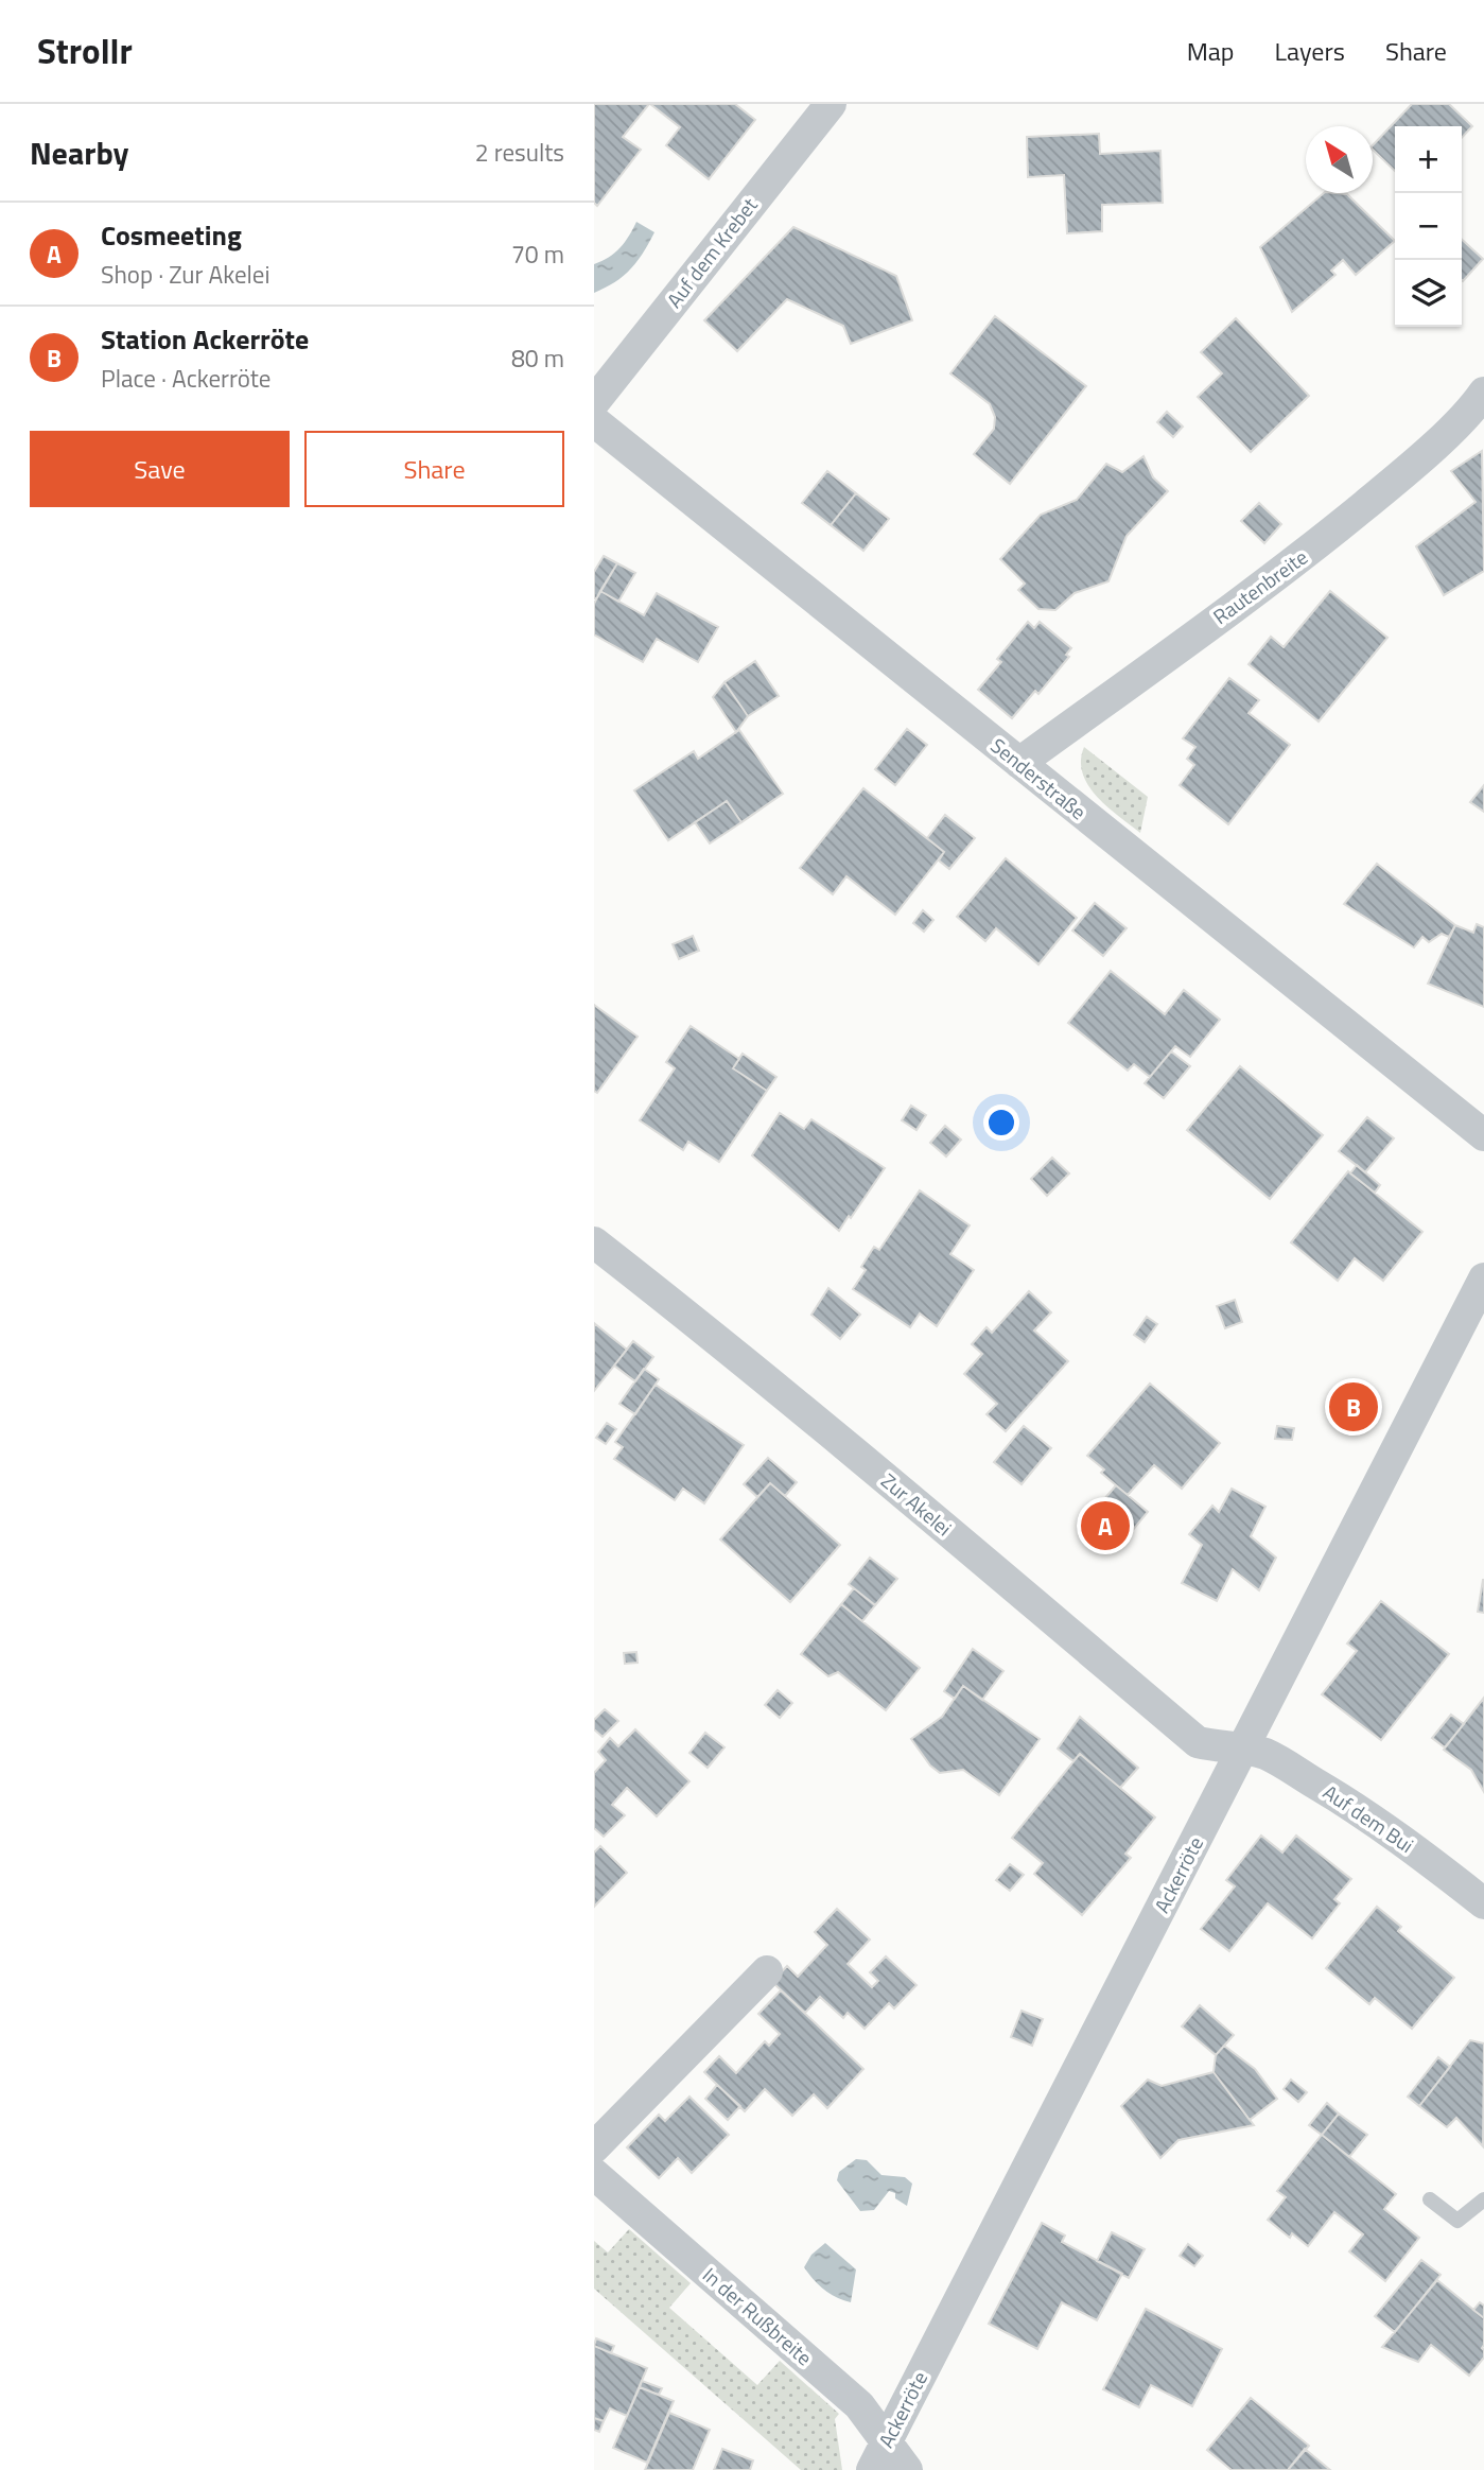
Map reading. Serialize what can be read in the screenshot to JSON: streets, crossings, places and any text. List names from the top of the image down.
{
  "streets": {
    "street": [
      "Auf dem Krebet",
      "Rautenbreite",
      "Senderstraße",
      "Zur Akelei",
      "Auf dem Bui",
      "Ackerröte",
      "In der Rußbreite"
    ]
  },
  "crossings": [
    ["Rautenbreite", "Senderstraße"],
    ["Zur Akelei", "Auf dem Bui"],
    ["Zur Akelei", "Ackerröte"],
    ["Auf dem Bui", "Ackerröte"],
    ["Ackerröte", "In der Rußbreite"]
  ],
  "north": "top left",
  "page": {
    "header": "Strollr",
    "nav": ["Map", "Layers", "Share"],
    "heading": ["Nearby", "2 results"],
    "map_buttons": ["+", "−"],
    "list": [
      {
        "mark": "A",
        "name": "Cosmeeting",
        "note": "Shop · Zur Akelei",
        "value": "70 m"
      },
      {
        "mark": "B",
        "name": "Station Ackerröte",
        "note": "Place · Ackerröte",
        "value": "80 m"
      }
    ],
    "buttons": ["Save", "Share"],
    "pins": ["B", "A"]
  }
}
